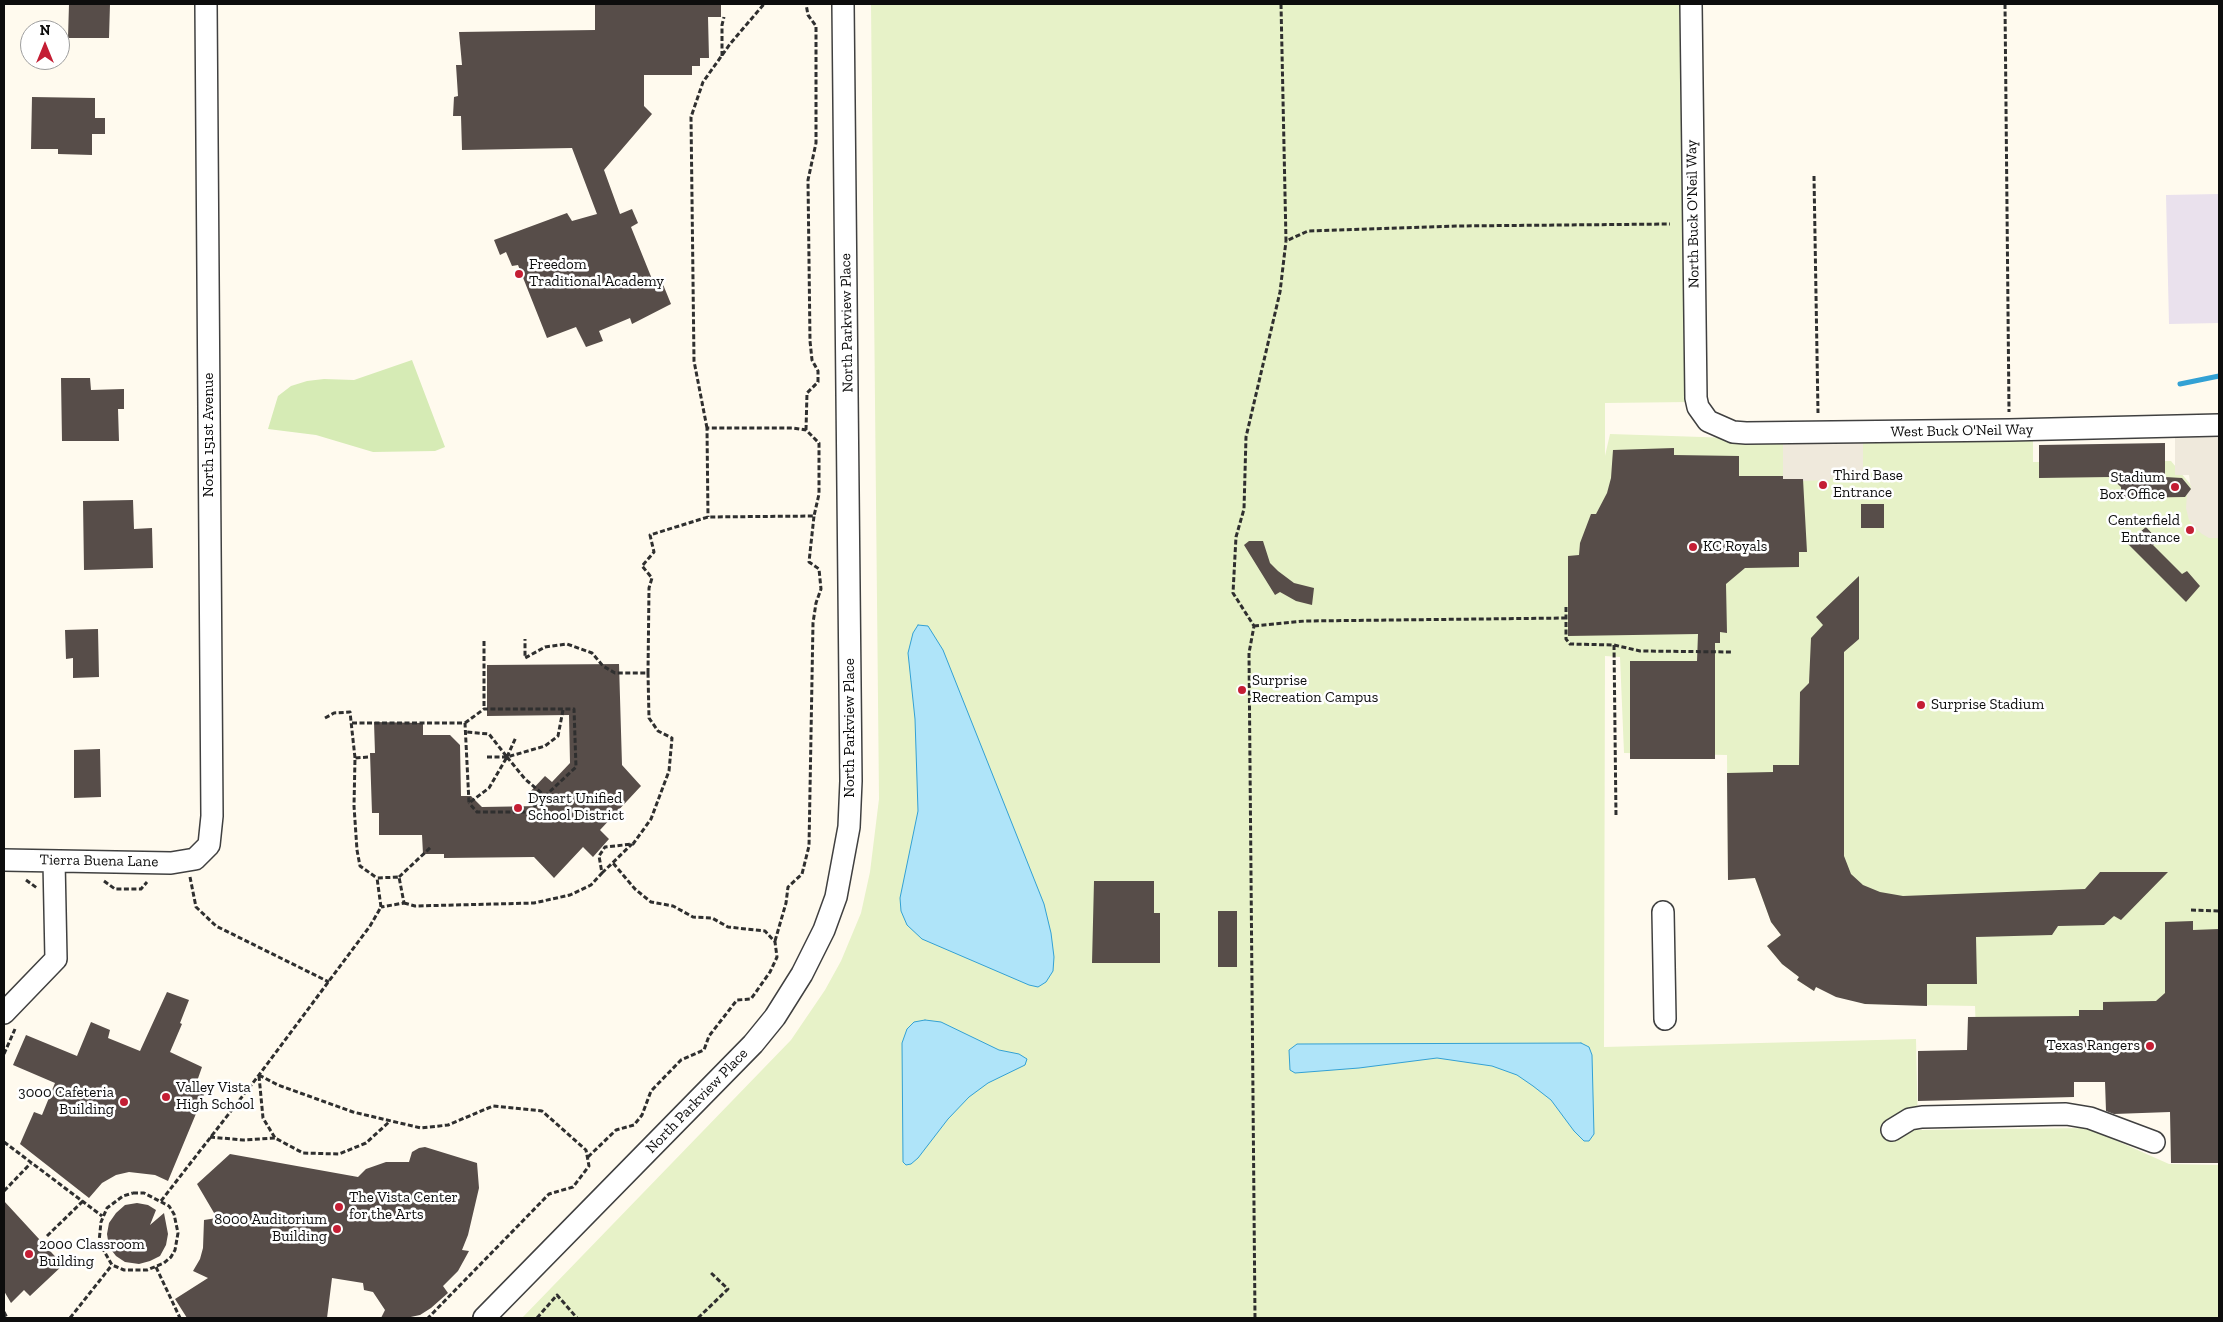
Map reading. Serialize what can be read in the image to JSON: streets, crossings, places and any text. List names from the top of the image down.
{
  "streets": {
    "street": [
      "North Buck O'Neil Way",
      "North Parkview Place",
      "West Buck O'Neil Way",
      "North 151st Avenue",
      "Tierra Buena Lane"
    ]
  },
  "crossings": [
    ["North Buck O'Neil Way", "West Buck O'Neil Way"],
    ["North 151st Avenue", "Tierra Buena Lane"]
  ],
  "places": [
    "Freedom Traditional Academy",
    "Third Base Entrance",
    "Stadium Box Office",
    "Centerfield Entrance",
    "KC Royals",
    "Surprise Recreation Campus",
    "Surprise Stadium",
    "Dysart Unified School District",
    "Texas Rangers",
    "Valley Vista High School",
    "3000 Cafeteria Building",
    "The Vista Center for the Arts",
    "8000 Auditorium Building",
    "2000 Classroom Building"
  ],
  "north": "top"
}
